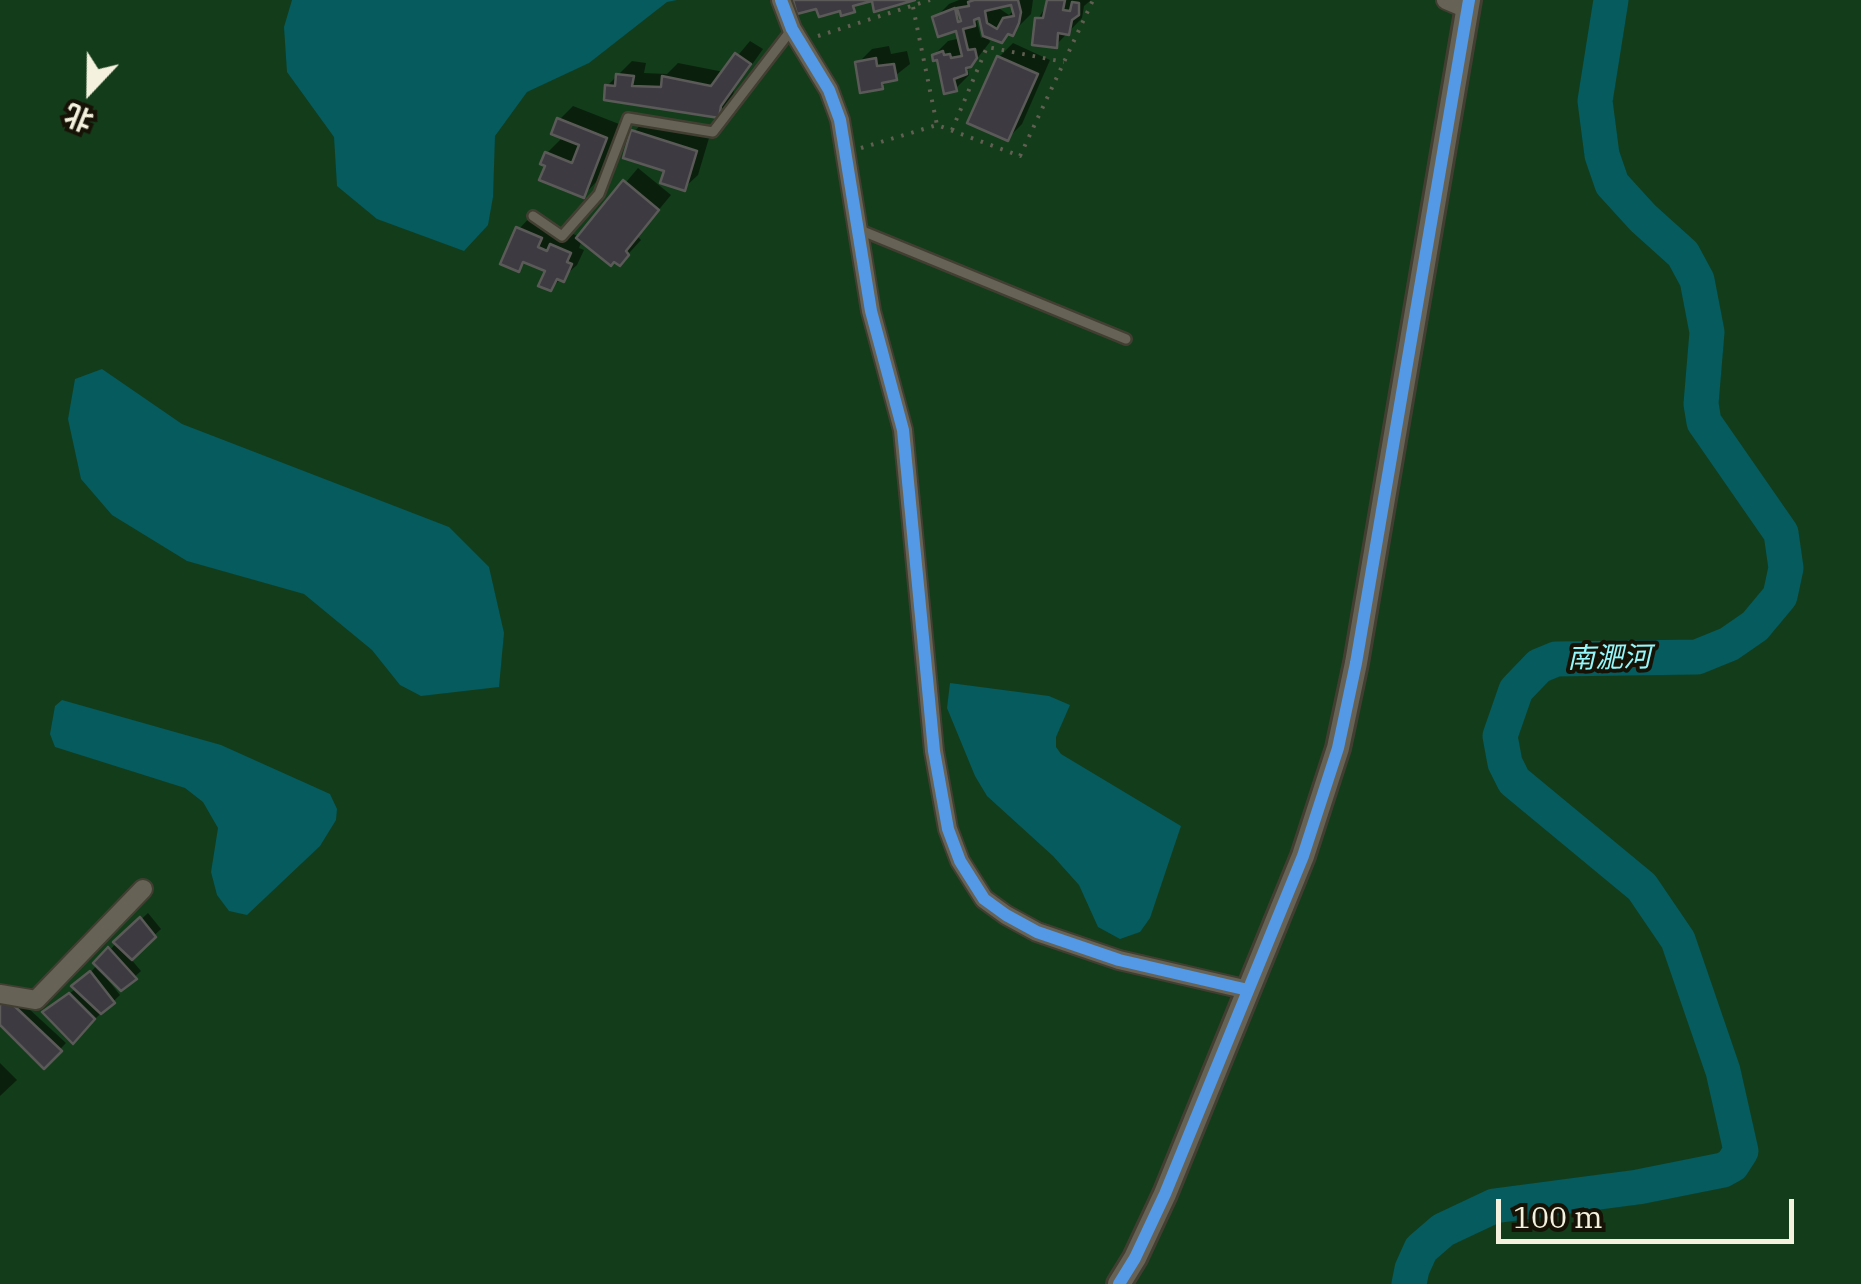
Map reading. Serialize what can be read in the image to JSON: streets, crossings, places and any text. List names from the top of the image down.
{
  "water": ["南淝河"],
  "scale_bar": "100 m",
  "north": "bottom"
}
